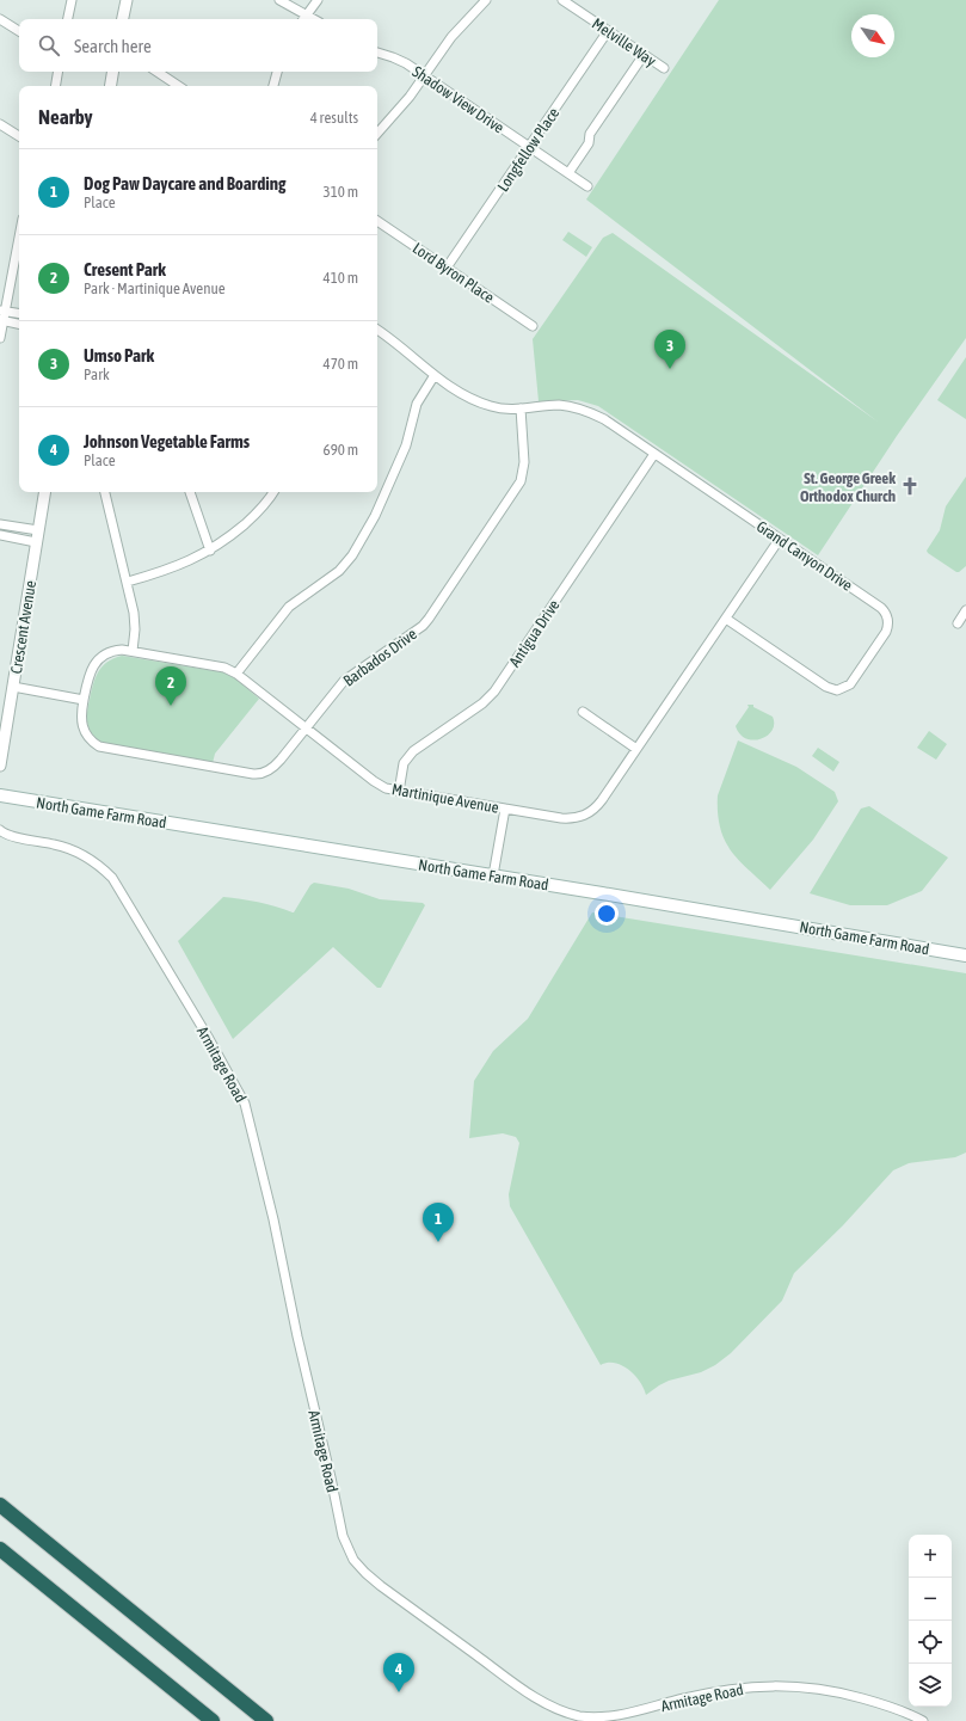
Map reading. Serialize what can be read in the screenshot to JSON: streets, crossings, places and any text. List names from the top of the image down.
{
  "streets": {
    "main road": ["North Game Farm Road"],
    "street": [
      "Melville Way",
      "Shadow View Drive",
      "Longfellow Place",
      "Lord Byron Place",
      "Grand Canyon Drive",
      "Crescent Avenue",
      "Antigua Drive",
      "Barbados Drive",
      "Martinique Avenue",
      "Armitage Road"
    ]
  },
  "crossings": [
    ["Melville Way", "Longfellow Place"],
    ["Shadow View Drive", "Longfellow Place"],
    ["Longfellow Place", "Lord Byron Place"],
    ["Grand Canyon Drive", "Antigua Drive"],
    ["Grand Canyon Drive", "Barbados Drive"],
    ["Grand Canyon Drive", "Martinique Avenue"],
    ["Antigua Drive", "Martinique Avenue"],
    ["Barbados Drive", "Martinique Avenue"]
  ],
  "places": {
    "church": ["St. George Greek Orthodox Church"]
  },
  "north": "bottom right",
  "page": {
    "search": "Search here",
    "heading": ["Nearby", "4 results"],
    "list": [
      {
        "mark": "1",
        "name": "Dog Paw Daycare and Boarding",
        "note": "Place",
        "value": "310 m"
      },
      {
        "mark": "2",
        "name": "Cresent Park",
        "note": "Park · Martinique Avenue",
        "value": "410 m"
      },
      {
        "mark": "3",
        "name": "Umso Park",
        "note": "Park",
        "value": "470 m"
      },
      {
        "mark": "4",
        "name": "Johnson Vegetable Farms",
        "note": "Place",
        "value": "690 m"
      }
    ],
    "pins": [
      "3",
      "2",
      "1",
      "4"
    ],
    "map_buttons": ["+", "−"]
  }
}
